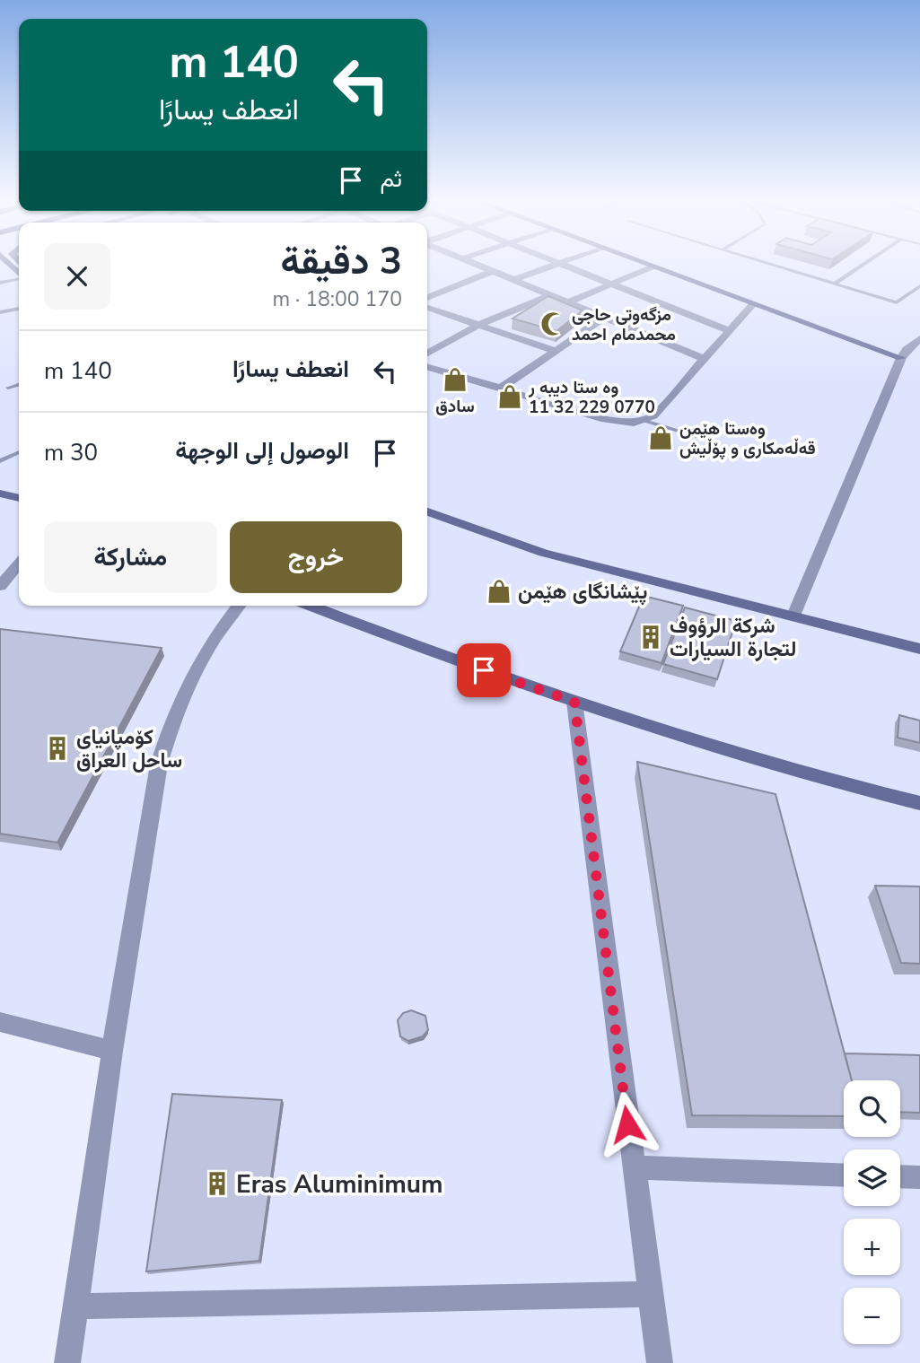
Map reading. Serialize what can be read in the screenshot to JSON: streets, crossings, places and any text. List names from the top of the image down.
{
  "places": {
    "mosque": ["مزگەوتی حاجی محمدمام احمد"],
    "shop": [
      "سادق",
      "وه ستا دیبه ر 11 32 229 0770",
      "وەستا هێمن قەڵەمکاری و پۆڵیش",
      "پێشانگای هێمن"
    ],
    "building": ["شركة الرؤوف لتجارة السيارات", "کۆمپانیای ساحل العراق", "Eras Aluminimum"]
  },
  "page": {
    "turn": ["140 m", "انعطف يسارًا"],
    "then": "ثم",
    "heading": ["3 دقيقة", "170 m · 18:00"],
    "list": [
      {
        "name": "انعطف يسارًا",
        "value": "140 m"
      },
      {
        "name": "الوصول إلى الوجهة",
        "value": "30 m"
      }
    ],
    "buttons": ["خروج", "مشاركة"],
    "map_buttons": ["+", "−"]
  }
}
